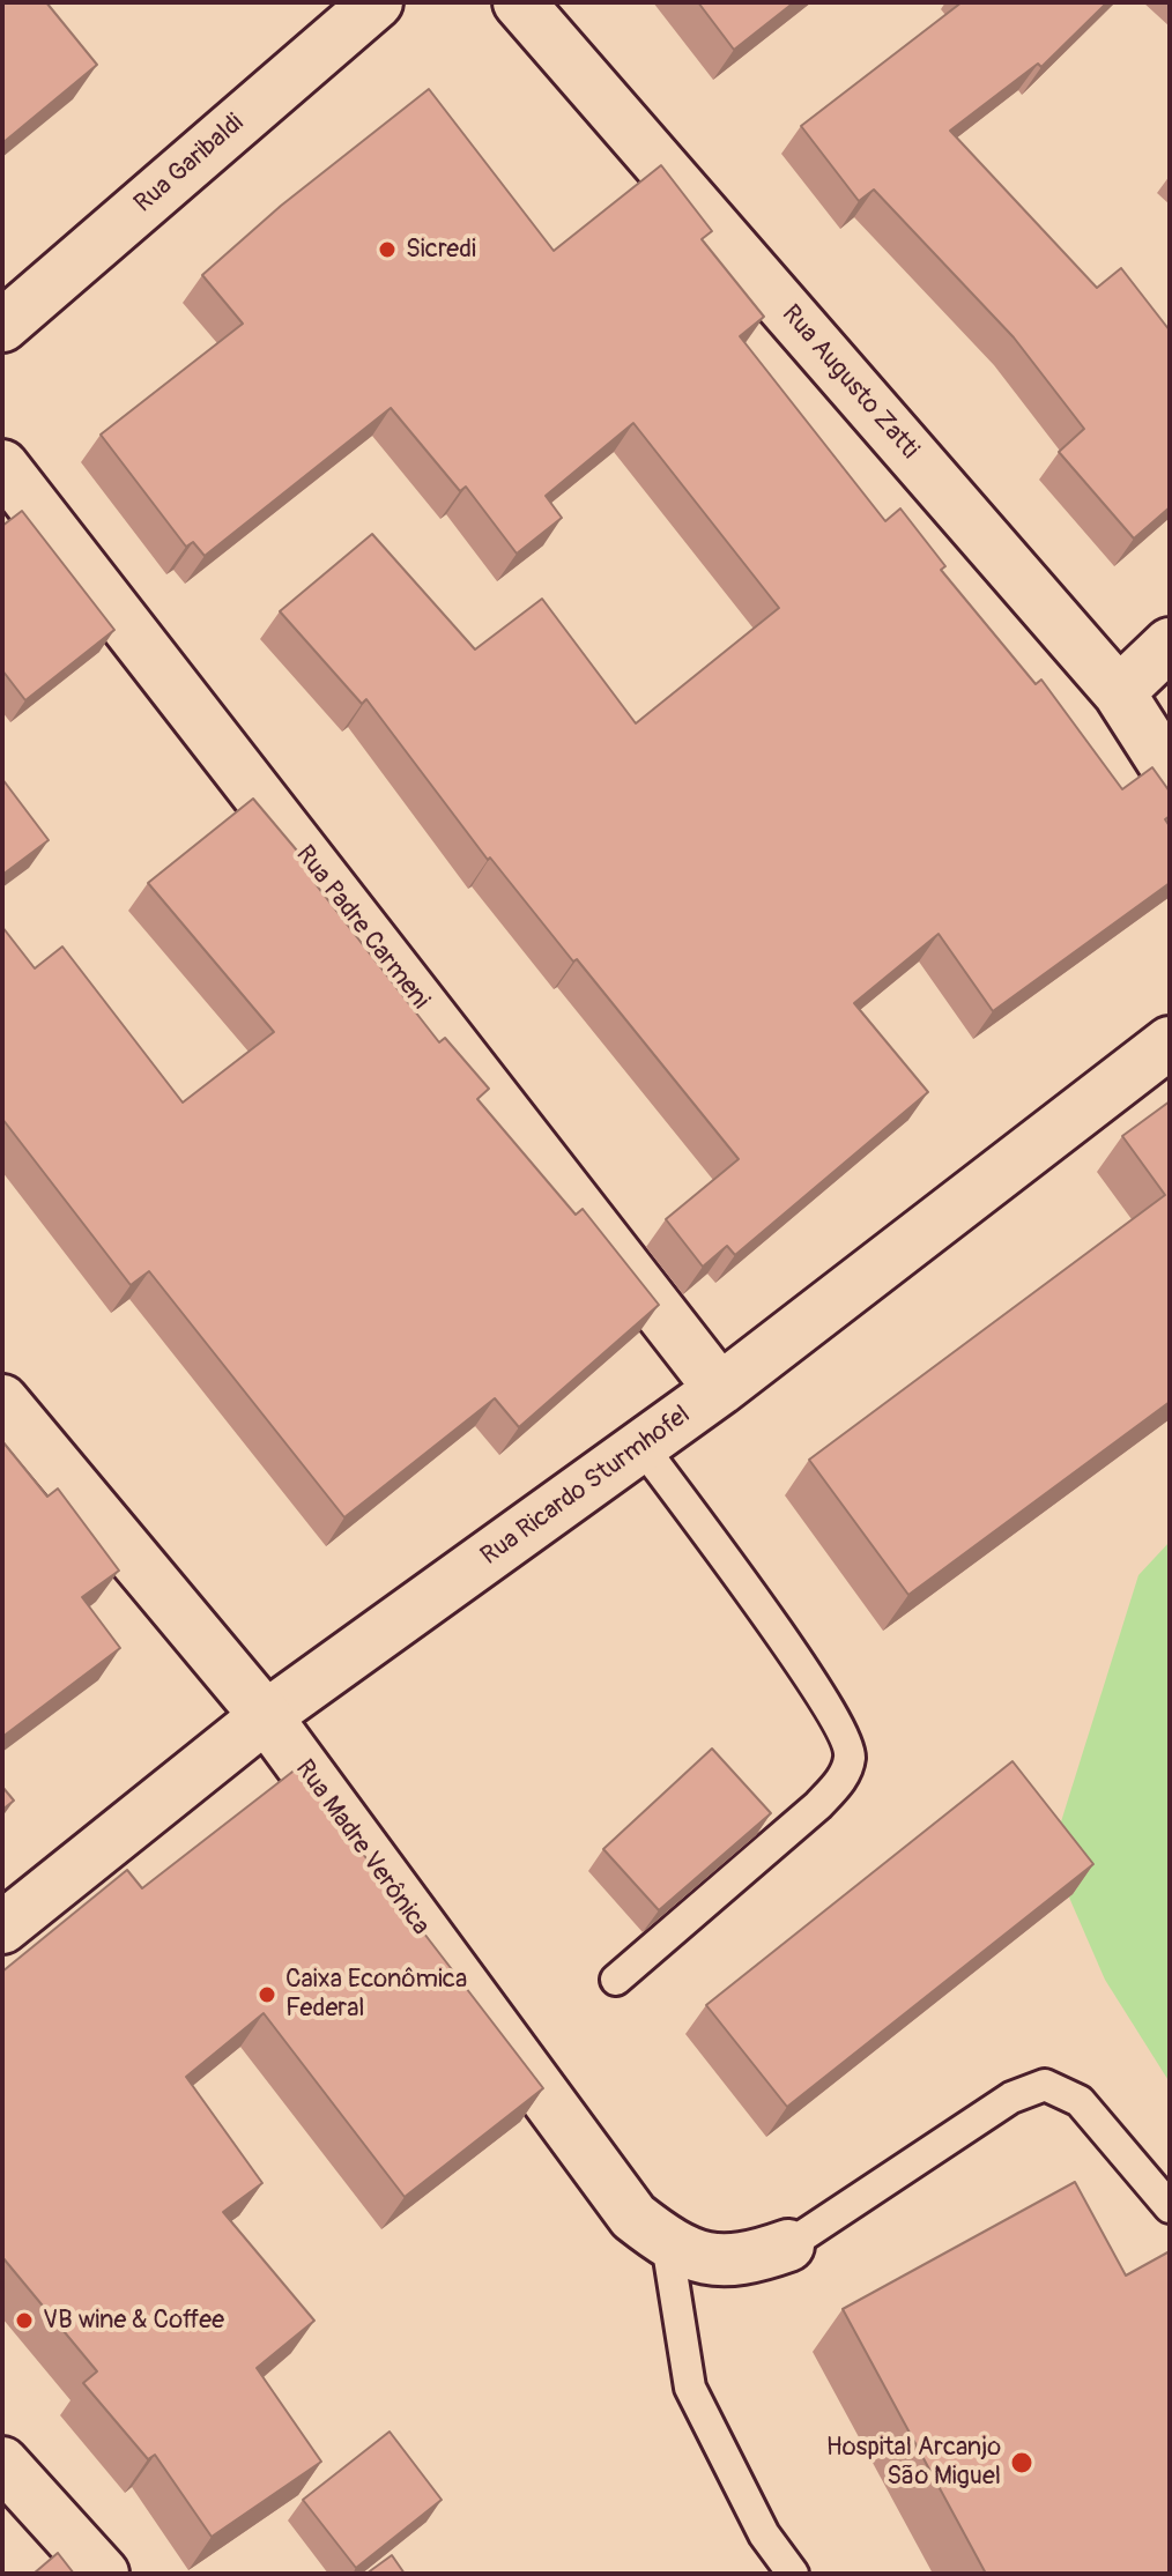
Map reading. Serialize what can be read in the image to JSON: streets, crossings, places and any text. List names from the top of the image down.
{
  "streets": {
    "street": [
      "Rua Garibaldi",
      "Rua Augusto Zatti",
      "Rua Padre Carmeni",
      "Rua Ricardo Sturmhofel",
      "Rua Madre Verônica"
    ]
  },
  "crossings": [
    ["Rua Padre Carmeni", "Rua Ricardo Sturmhofel"],
    ["Rua Ricardo Sturmhofel", "Rua Madre Verônica"]
  ],
  "places": [
    "Sicredi",
    "Caixa Econômica Federal",
    "VB wine & Coffee",
    "Hospital Arcanjo São Miguel"
  ]
}
